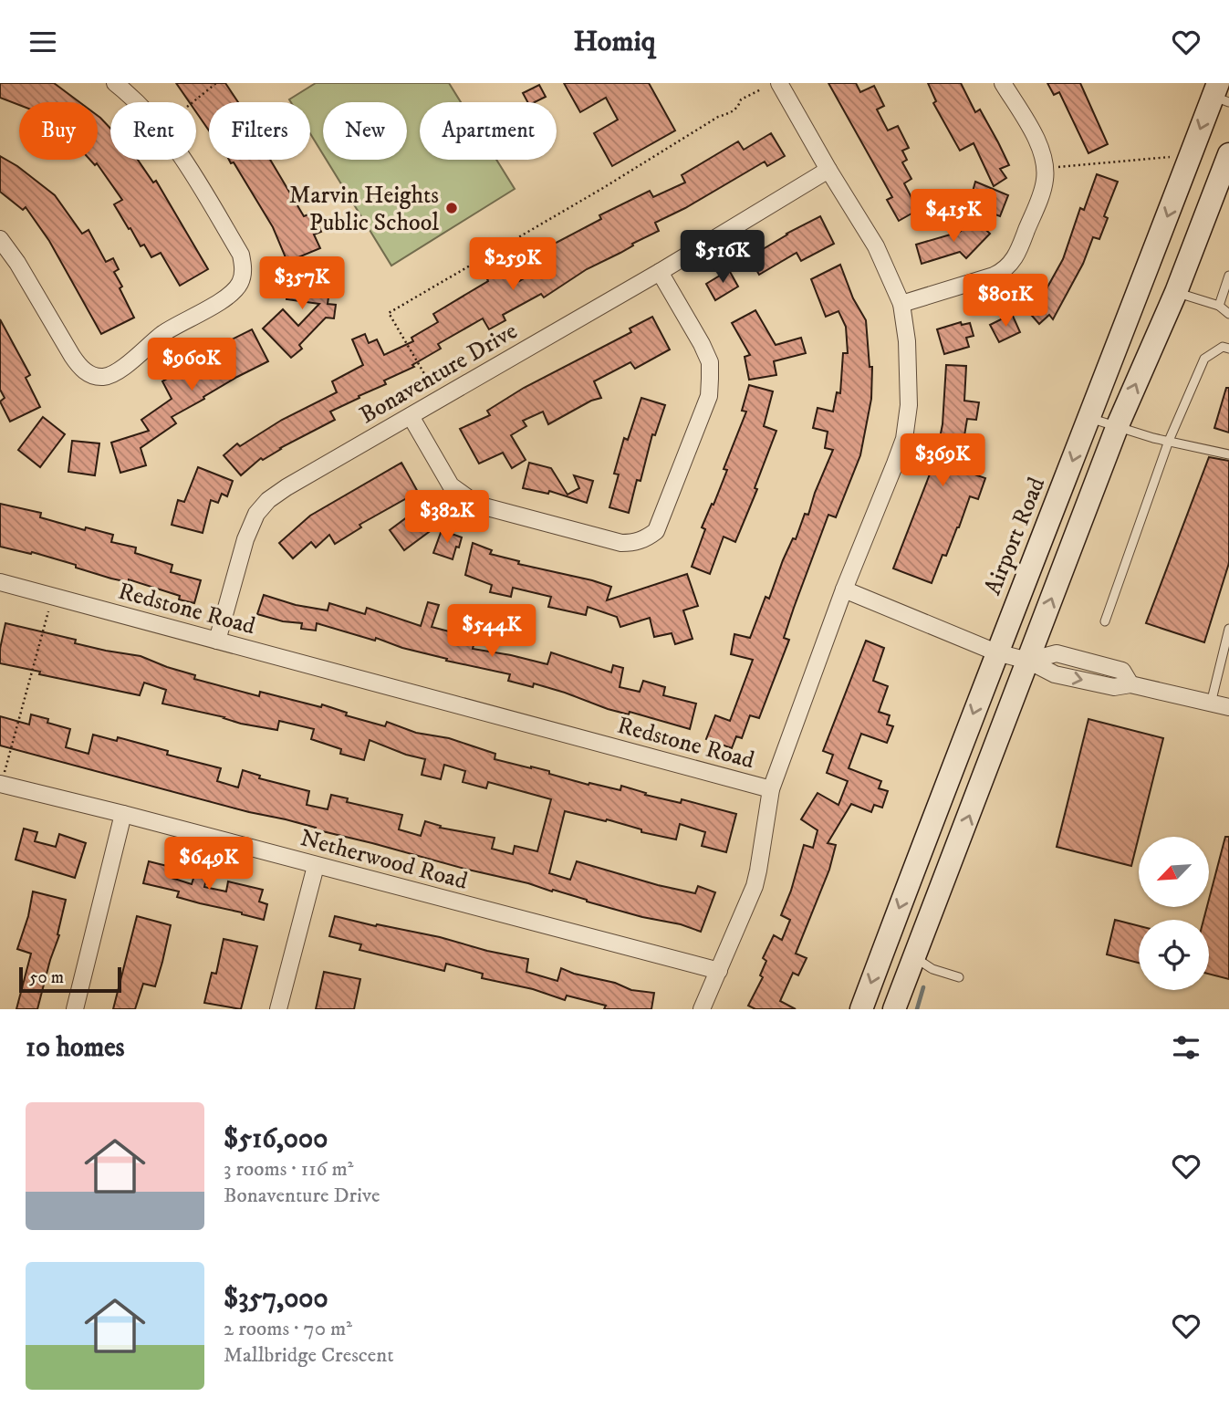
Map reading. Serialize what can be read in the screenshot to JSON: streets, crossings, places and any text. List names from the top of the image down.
{
  "streets": {
    "main road": ["Airport Road"],
    "street": ["Bonaventure Drive", "Redstone Road", "Netherwood Road"]
  },
  "crossings": [
    ["Bonaventure Drive", "Redstone Road"]
  ],
  "places": ["Marvin Heights Public School"],
  "scale_bar": "50 m",
  "north": "bottom left",
  "page": {
    "header": "Homiq",
    "chip": [
      "Buy",
      "Rent",
      "Filters",
      "New",
      "Apartment"
    ],
    "price": [
      "$415K",
      "$516K",
      "$259K",
      "$357K",
      "$801K",
      "$960K",
      "$369K",
      "$382K",
      "$544K",
      "$649K"
    ],
    "scale": "50 m",
    "heading": "10 homes",
    "list": [
      {
        "name": "$516,000",
        "note": "3 rooms · 116 m² · Bonaventure Drive"
      },
      {
        "name": "$357,000",
        "note": "2 rooms · 70 m² · Mallbridge Crescent"
      }
    ]
  }
}
